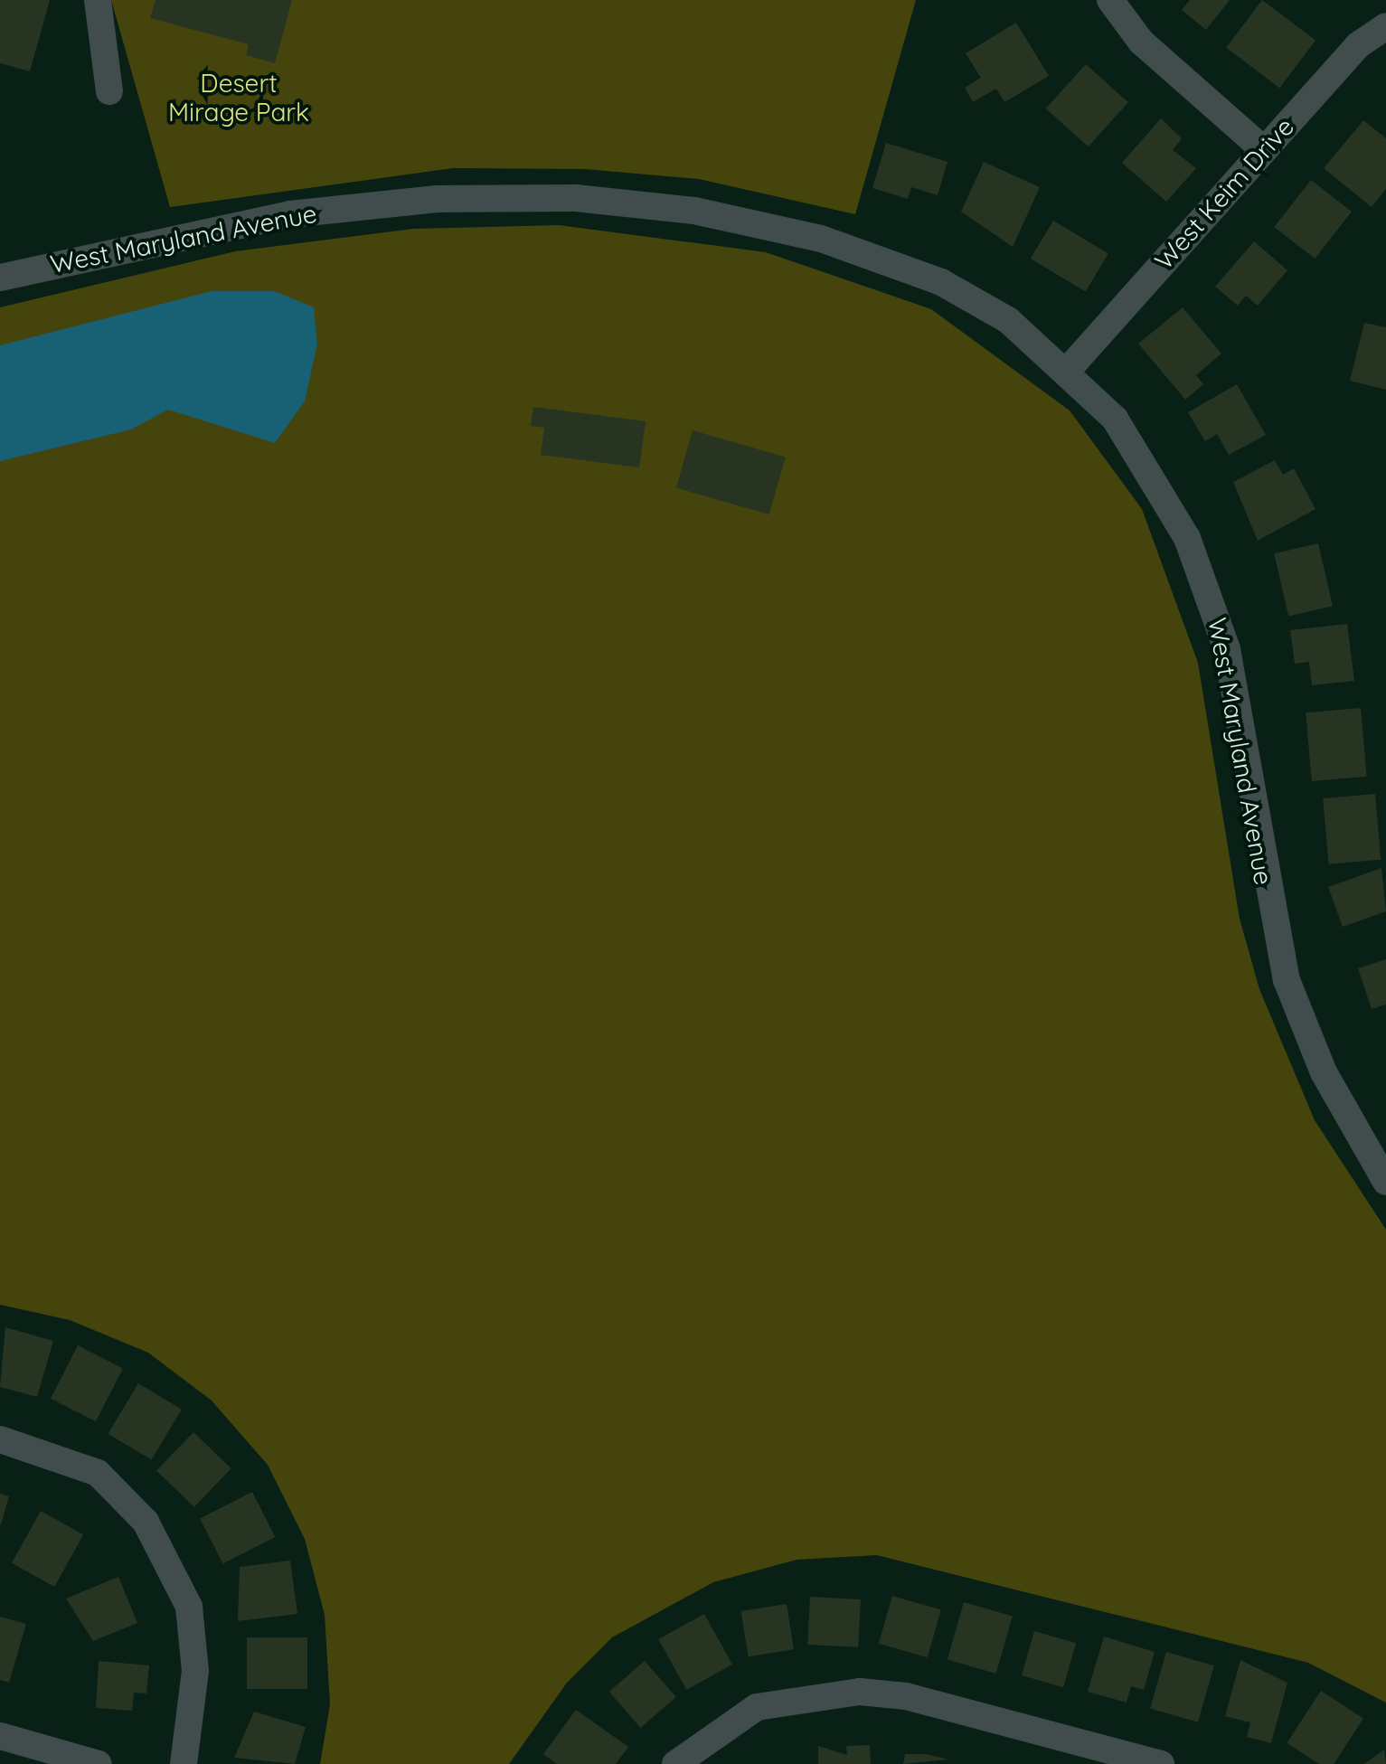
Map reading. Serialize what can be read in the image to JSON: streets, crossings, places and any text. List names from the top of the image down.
{
  "streets": {
    "street": ["West Keim Drive", "West Maryland Avenue"]
  },
  "crossings": [
    ["West Keim Drive", "West Maryland Avenue"]
  ],
  "parks": ["Desert Mirage Park"]
}
